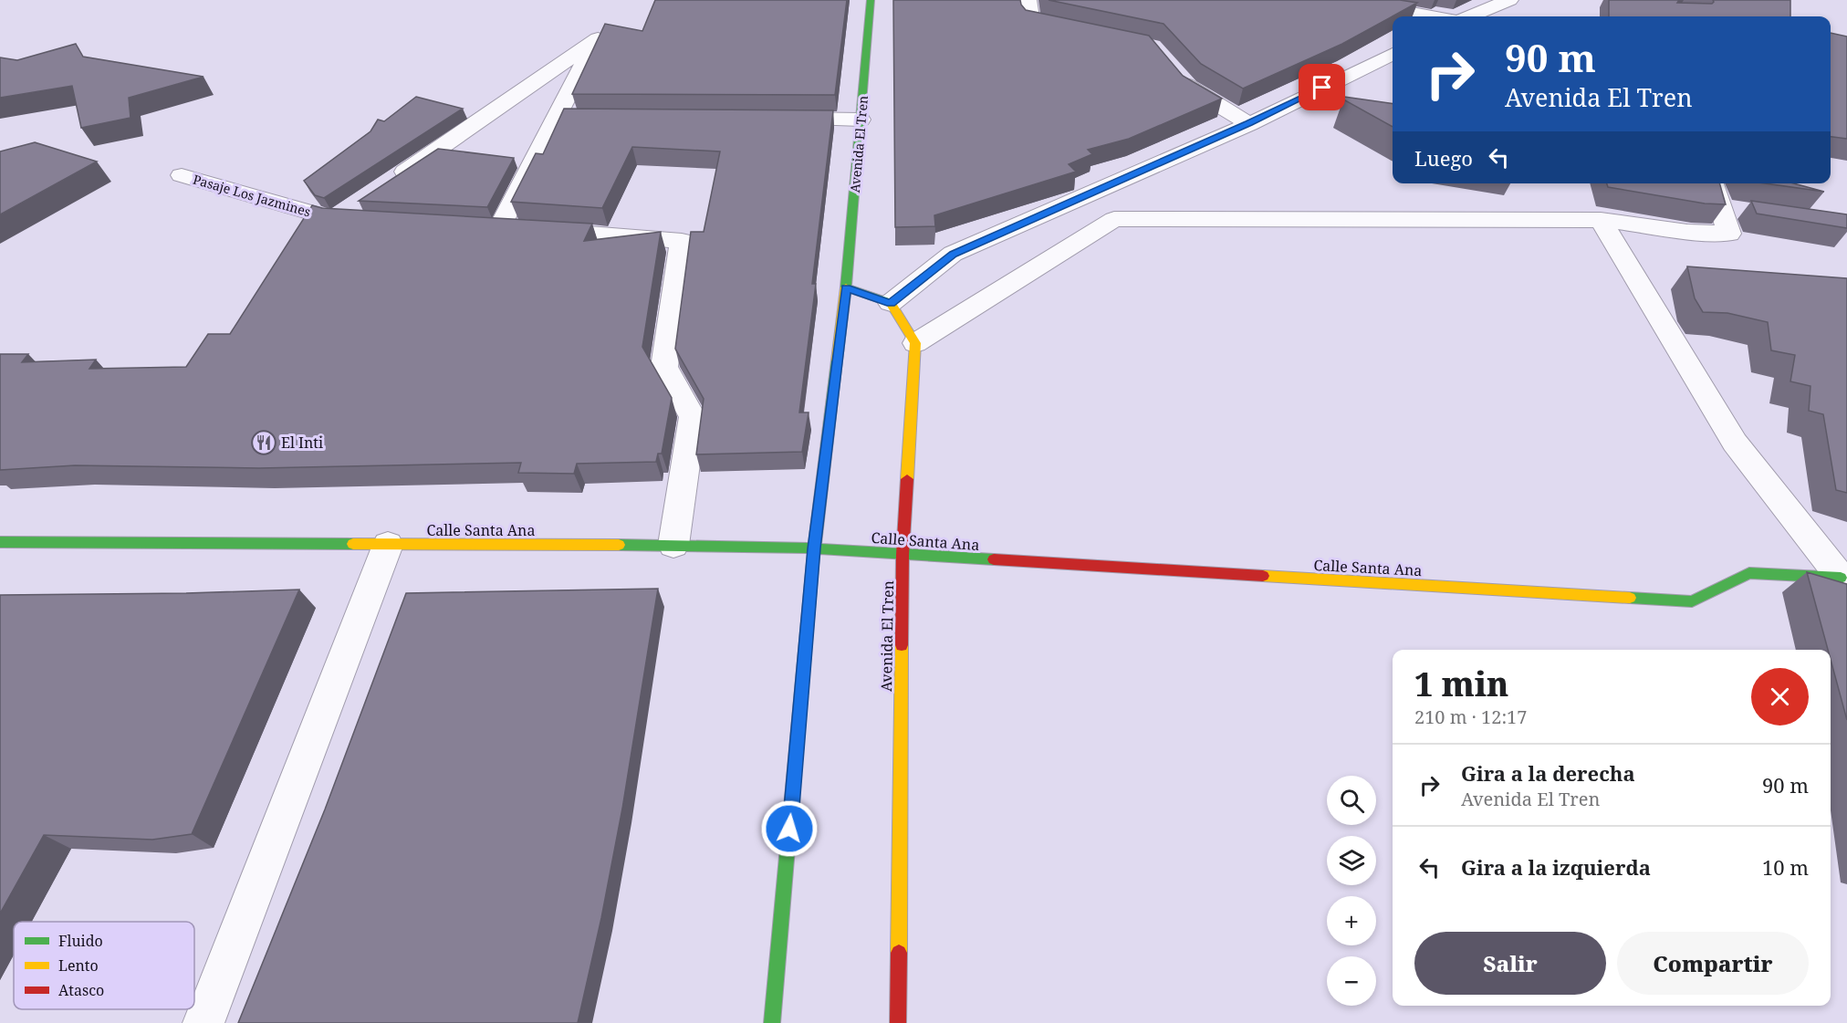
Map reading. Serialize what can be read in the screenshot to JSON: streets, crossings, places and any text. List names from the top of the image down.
{
  "streets": {
    "street": ["Avenida El Tren", "Pasaje Los Jazmines", "Calle Santa Ana"]
  },
  "crossings": [
    ["Avenida El Tren", "Calle Santa Ana"]
  ],
  "places": {
    "restaurant": ["El Inti"]
  },
  "legend": ["Fluido", "Lento", "Atasco"],
  "page": {
    "turn": ["90 m", "Avenida El Tren"],
    "then": "Luego",
    "heading": ["1 min", "210 m · 12:17"],
    "list": [
      {
        "name": "Gira a la derecha",
        "note": "Avenida El Tren",
        "value": "90 m"
      },
      {
        "name": "Gira a la izquierda",
        "value": "10 m"
      }
    ],
    "map_buttons": ["+", "−"],
    "buttons": ["Salir", "Compartir"]
  }
}
